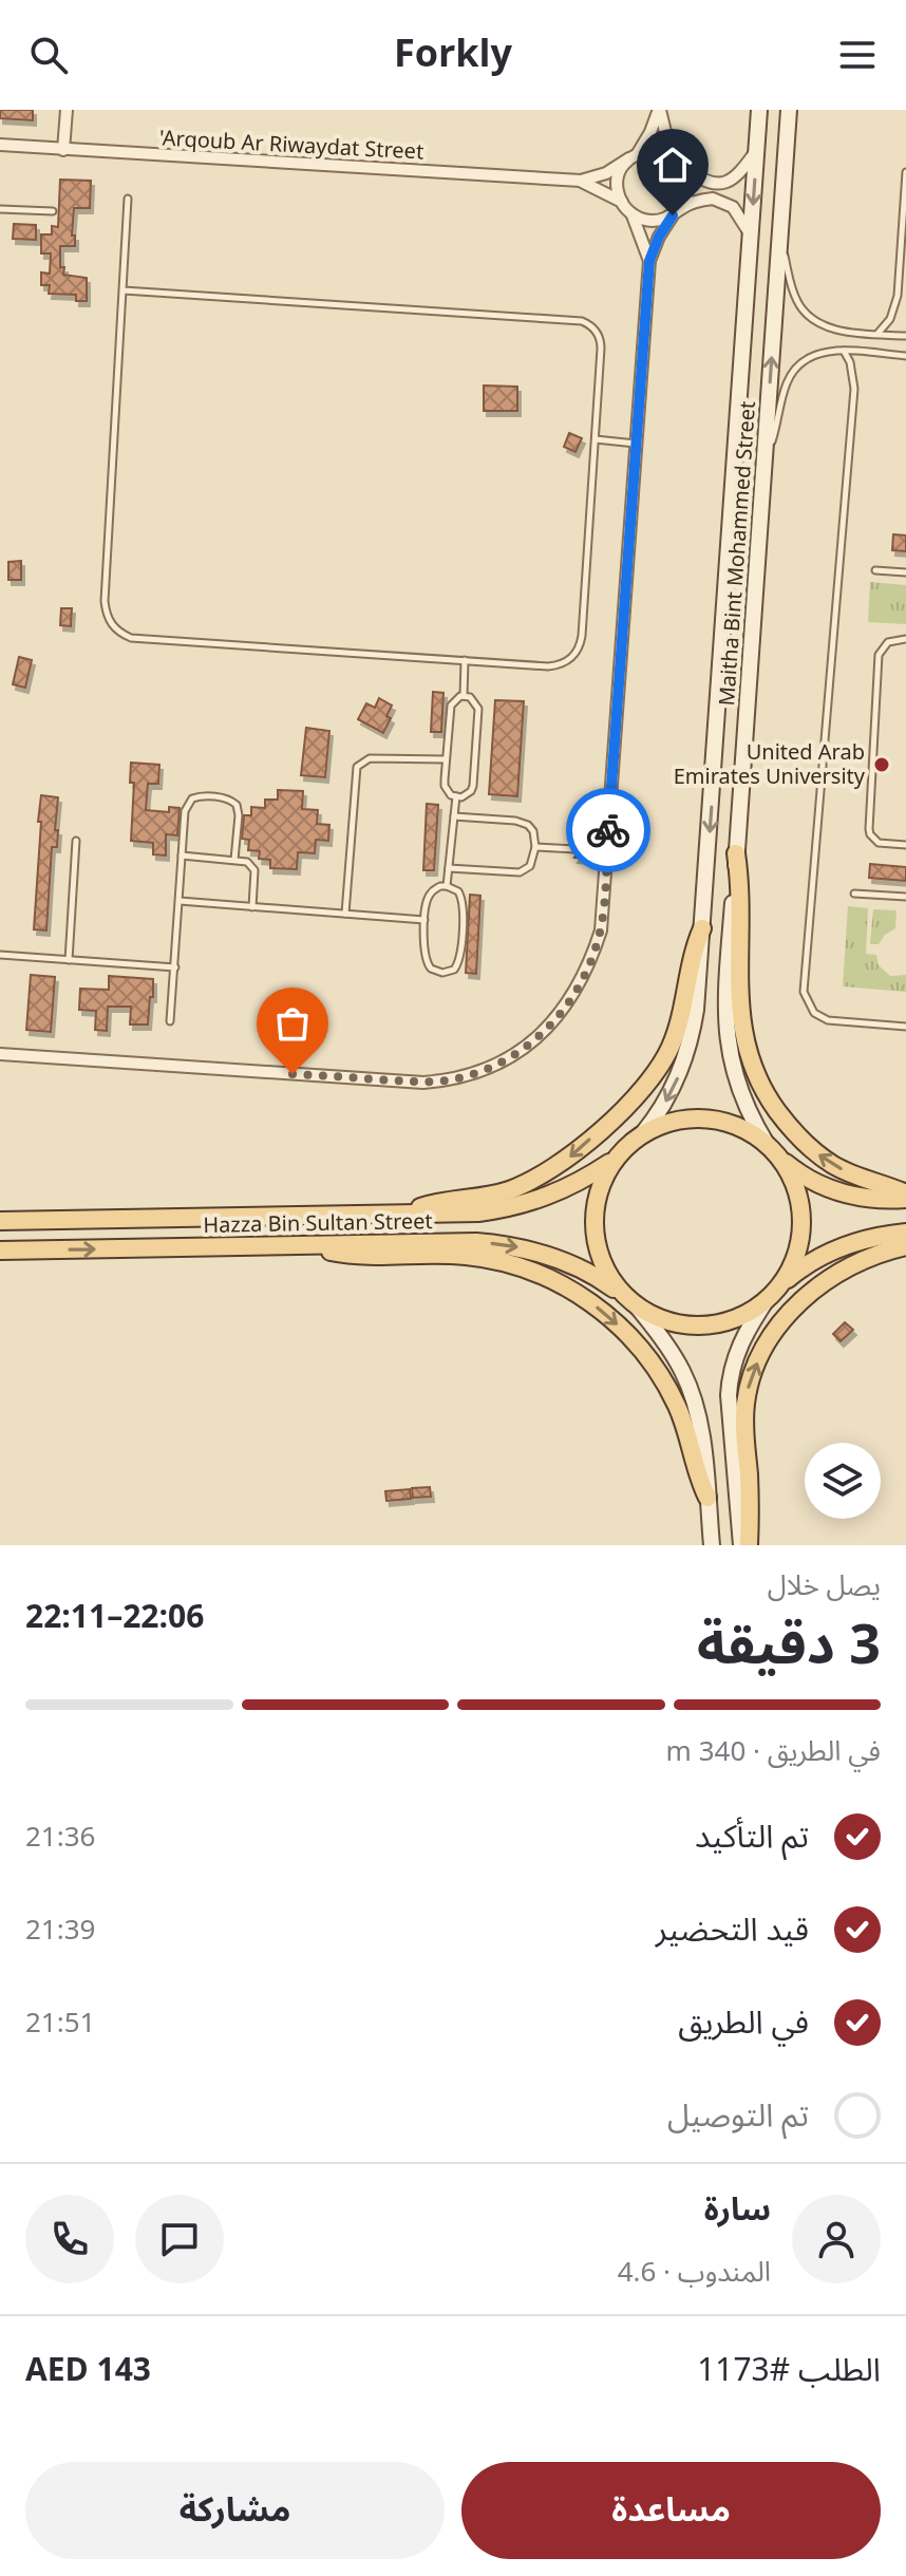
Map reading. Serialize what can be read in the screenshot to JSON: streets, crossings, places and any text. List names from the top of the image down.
{
  "streets": {
    "main road": ["Maitha Bint Mohammed Street", "Hazza Bin Sultan Street"],
    "street": ["'Arqoub Ar Riwaydat Street"]
  },
  "crossings": [
    ["Maitha Bint Mohammed Street", "Hazza Bin Sultan Street"]
  ],
  "places": ["United Arab Emirates University"],
  "page": {
    "header": "Forkly",
    "heading": ["3 دقيقة", "يصل خلال", "22:06–22:11"],
    "panel": [
      "سارة",
      "المندوب · 4.6",
      "الطلب #1173",
      "AED 143"
    ],
    "bar": "في الطريق · 340 m",
    "list": [
      ["تم التأكيد", "21:36"],
      ["قيد التحضير", "21:39"],
      ["في الطريق", "21:51"],
      "تم التوصيل"
    ],
    "buttons": ["مساعدة", "مشاركة"]
  }
}
